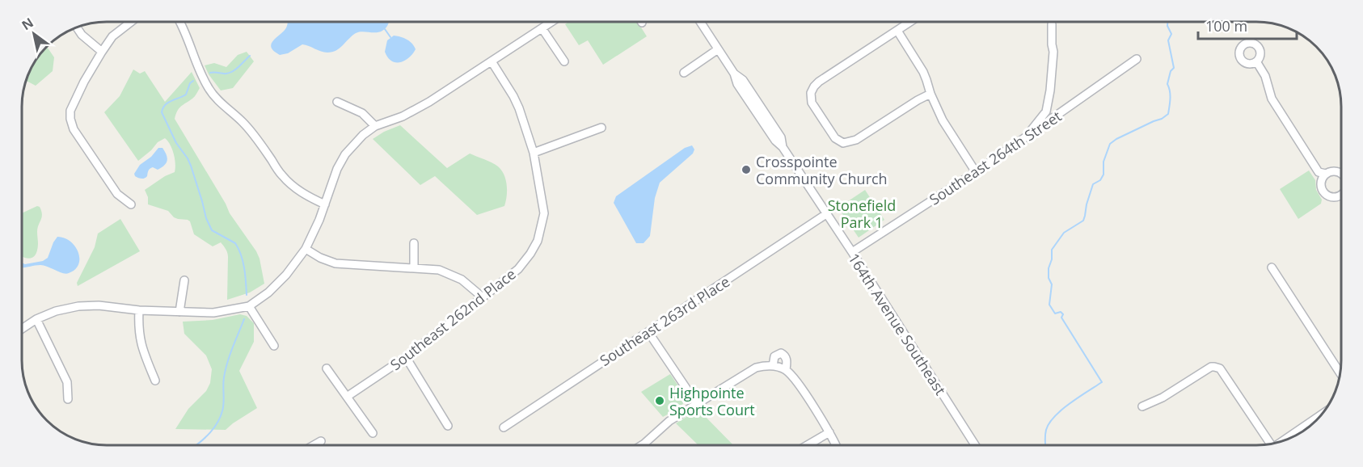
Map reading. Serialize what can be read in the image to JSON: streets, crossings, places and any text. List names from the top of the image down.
{
  "streets": {
    "street": [
      "Southeast 264th Street",
      "Southeast 262nd Place",
      "Southeast 263rd Place",
      "164th Avenue Southeast"
    ]
  },
  "crossings": [
    ["Southeast 264th Street", "164th Avenue Southeast"],
    ["Southeast 263rd Place", "164th Avenue Southeast"]
  ],
  "parks": ["Stonefield Park 1"],
  "places": ["Crosspointe Community Church", "Highpointe Sports Court"],
  "scale_bar": "100 m",
  "north": "top left"
}
